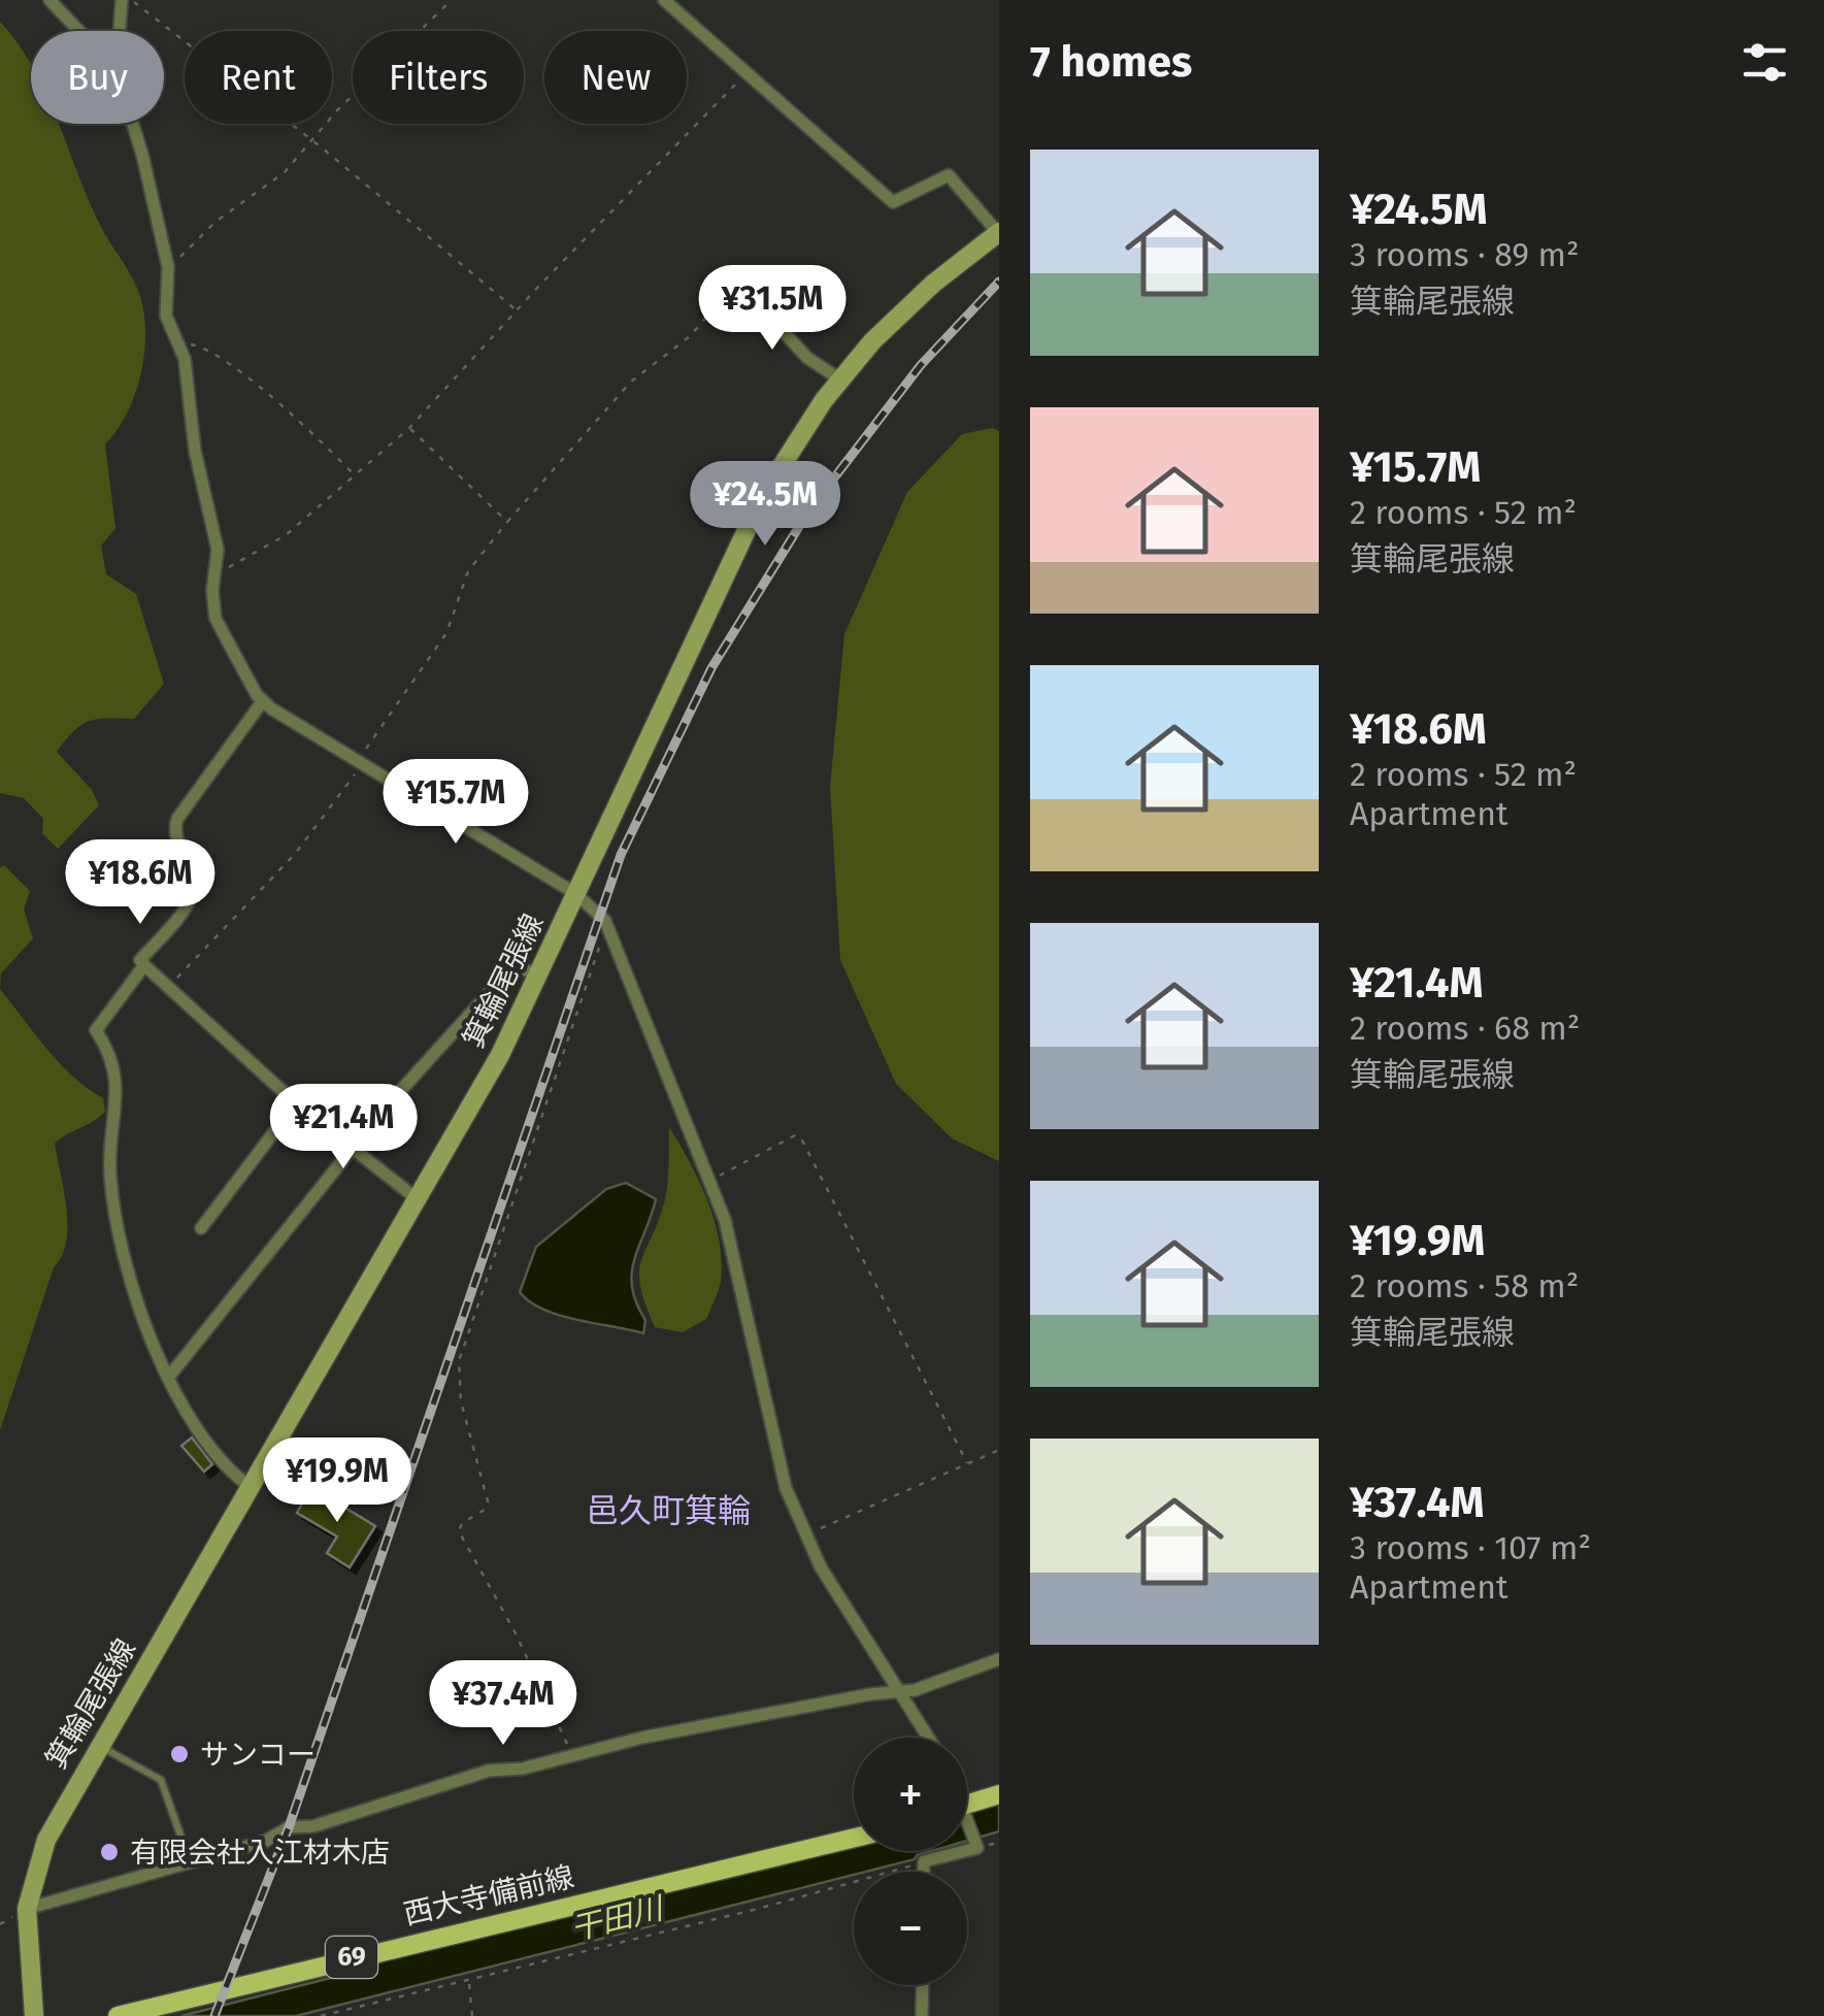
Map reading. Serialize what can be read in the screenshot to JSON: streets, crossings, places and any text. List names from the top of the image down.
{
  "streets": {
    "main road": ["箕輪尾張線", "西大寺備前線", "69"]
  },
  "districts": ["邑久町箕輪"],
  "water": ["干田川"],
  "places": ["サンコー", "有限会社入江材木店"],
  "page": {
    "heading": "7 homes",
    "chip": [
      "Buy",
      "Rent",
      "Filters",
      "New"
    ],
    "list": [
      {
        "name": "¥24.5M",
        "note": "3 rooms · 89 m² · 箕輪尾張線"
      },
      {
        "name": "¥15.7M",
        "note": "2 rooms · 52 m² · 箕輪尾張線"
      },
      {
        "name": "¥18.6M",
        "note": "2 rooms · 52 m² · Apartment"
      },
      {
        "name": "¥21.4M",
        "note": "2 rooms · 68 m² · 箕輪尾張線"
      },
      {
        "name": "¥19.9M",
        "note": "2 rooms · 58 m² · 箕輪尾張線"
      },
      {
        "name": "¥37.4M",
        "note": "3 rooms · 107 m² · Apartment"
      }
    ],
    "price": [
      "¥31.5M",
      "¥24.5M",
      "¥15.7M",
      "¥18.6M",
      "¥21.4M",
      "¥19.9M",
      "¥37.4M"
    ],
    "map_buttons": ["+", "−"]
  }
}
